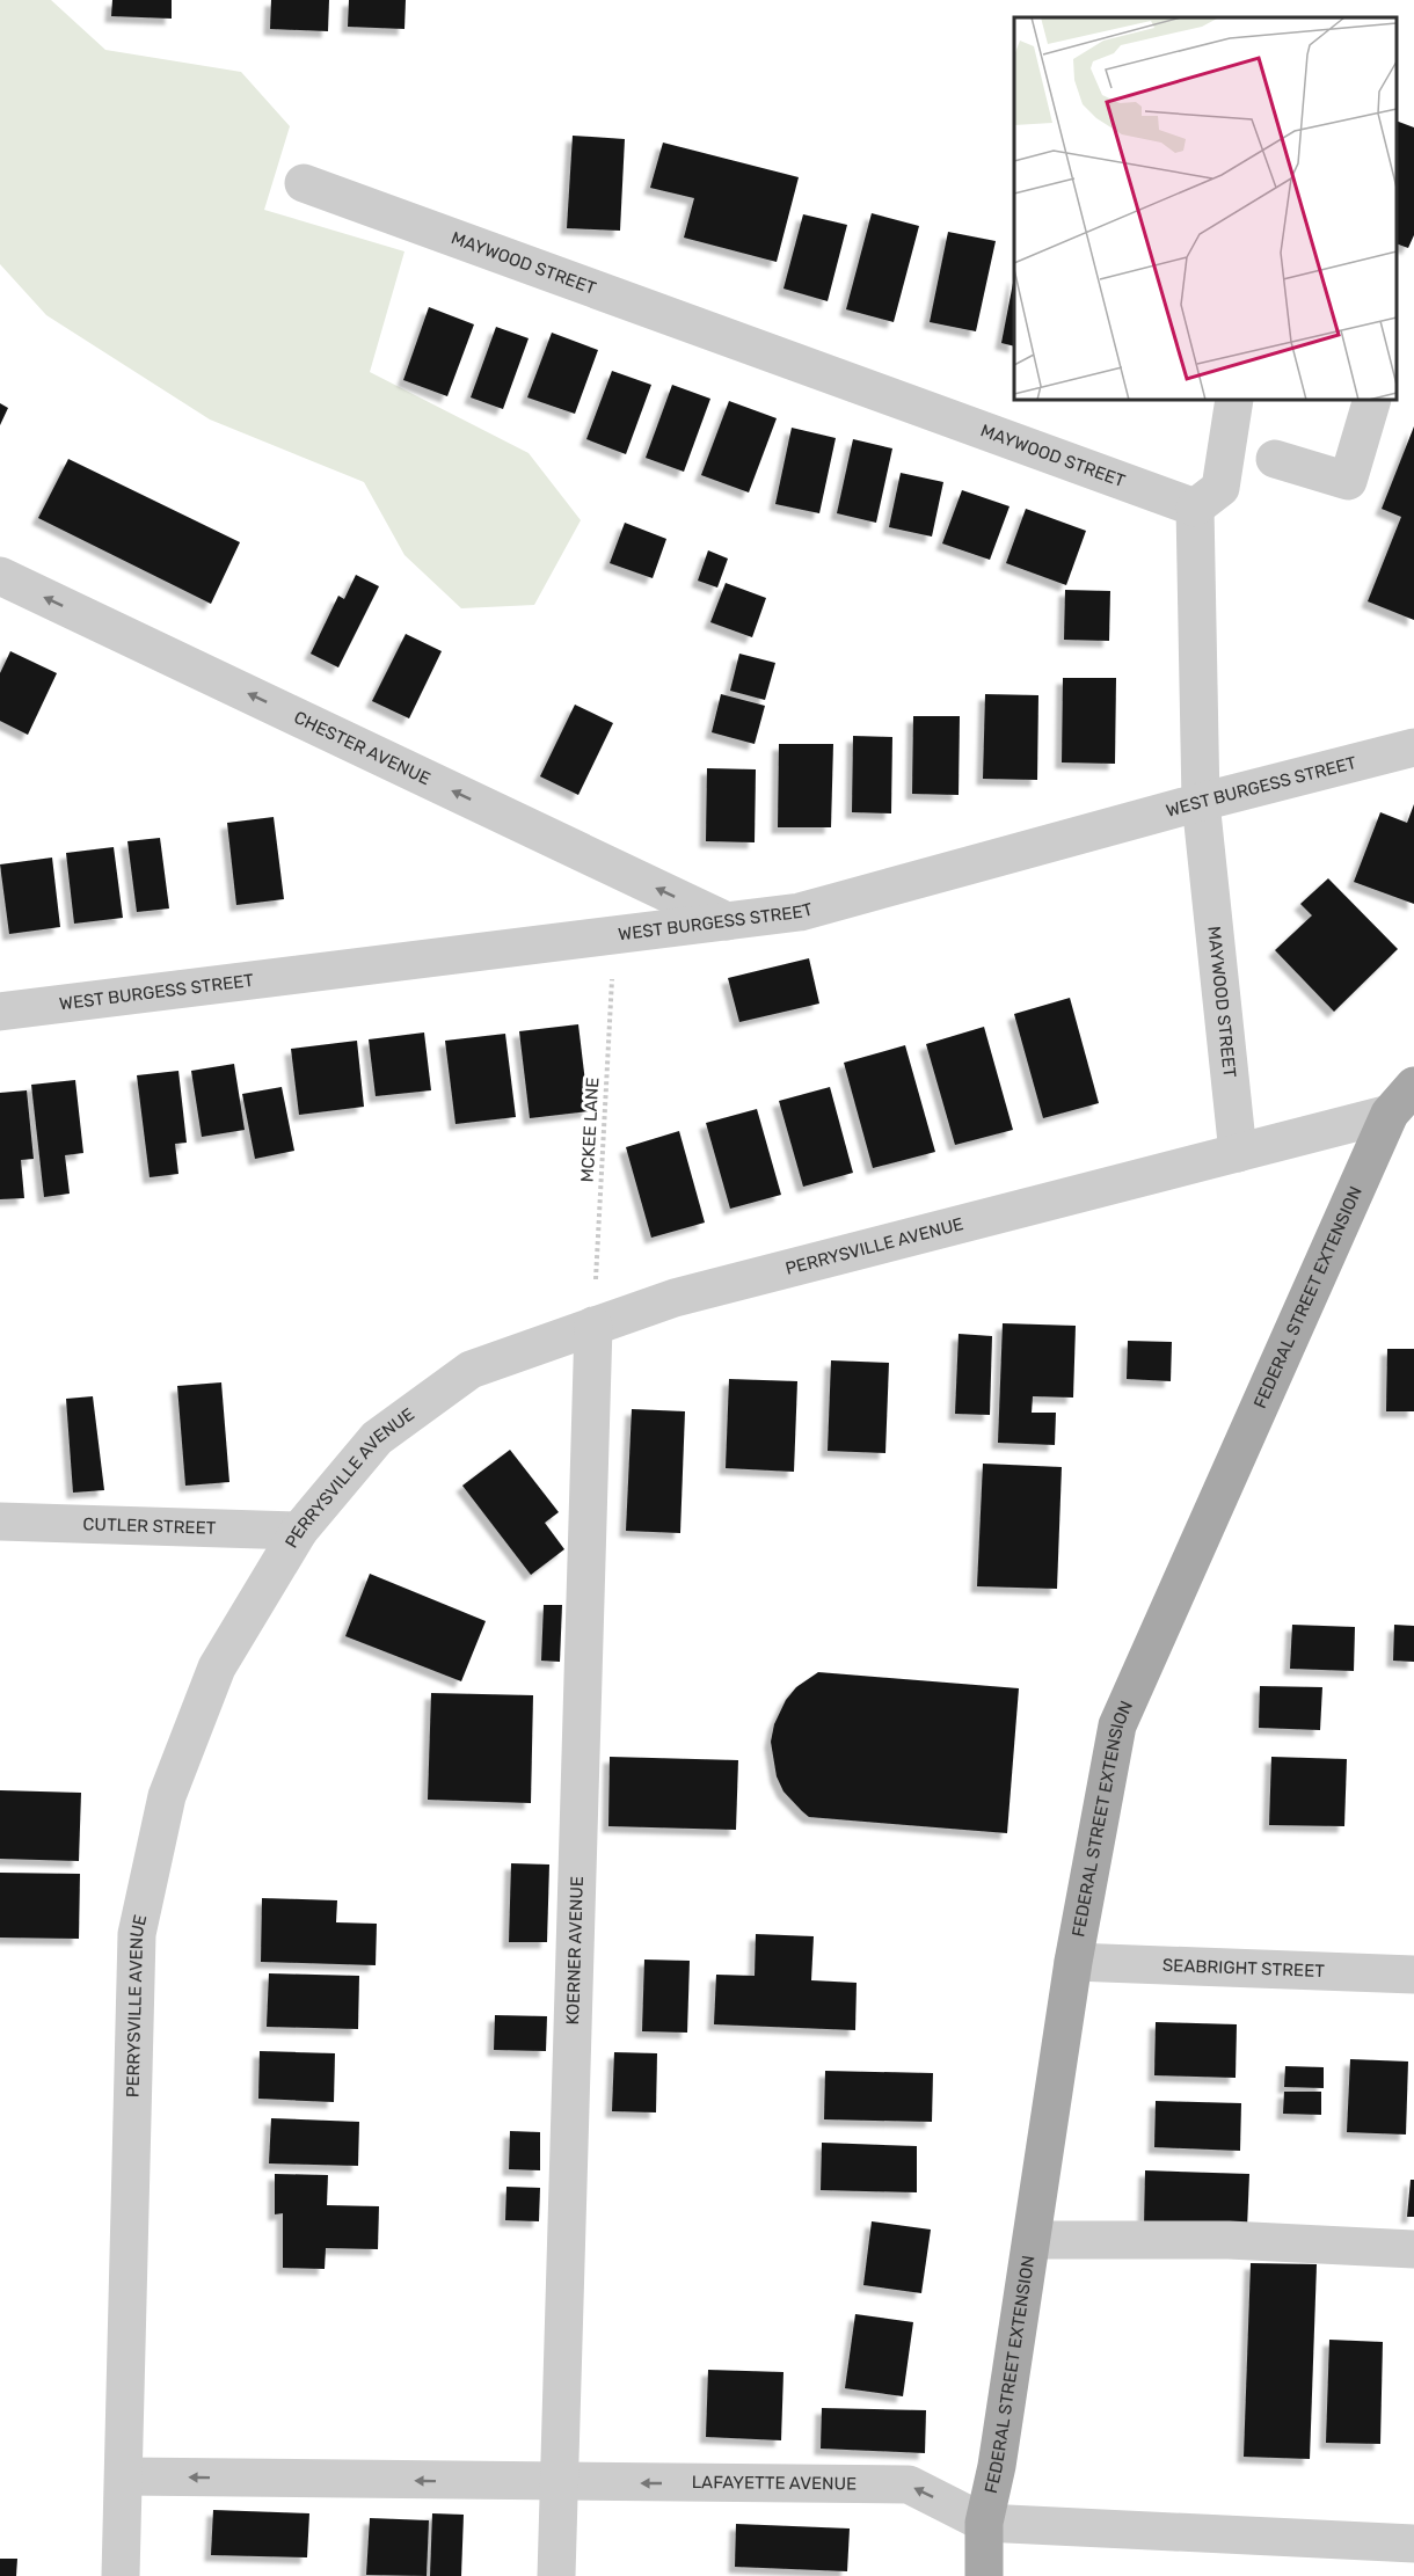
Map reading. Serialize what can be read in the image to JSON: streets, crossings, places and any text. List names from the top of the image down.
{
  "streets": {
    "main road": ["FEDERAL STREET EXTENSION"],
    "street": [
      "MAYWOOD STREET",
      "CHESTER AVENUE",
      "WEST BURGESS STREET",
      "PERRYSVILLE AVENUE",
      "CUTLER STREET",
      "KOERNER AVENUE",
      "SEABRIGHT STREET",
      "LAFAYETTE AVENUE"
    ],
    "path": ["MCKEE LANE"]
  },
  "crossings": [
    ["MAYWOOD STREET", "WEST BURGESS STREET"],
    ["MAYWOOD STREET", "PERRYSVILLE AVENUE"],
    ["CHESTER AVENUE", "WEST BURGESS STREET"],
    ["WEST BURGESS STREET", "MCKEE LANE"],
    ["MCKEE LANE", "PERRYSVILLE AVENUE"],
    ["MCKEE LANE", "KOERNER AVENUE"],
    ["PERRYSVILLE AVENUE", "FEDERAL STREET EXTENSION"],
    ["PERRYSVILLE AVENUE", "CUTLER STREET"],
    ["PERRYSVILLE AVENUE", "KOERNER AVENUE"],
    ["PERRYSVILLE AVENUE", "LAFAYETTE AVENUE"],
    ["FEDERAL STREET EXTENSION", "SEABRIGHT STREET"],
    ["FEDERAL STREET EXTENSION", "LAFAYETTE AVENUE"],
    ["KOERNER AVENUE", "LAFAYETTE AVENUE"]
  ],
  "one_way": ["CHESTER AVENUE", "LAFAYETTE AVENUE"]
}
